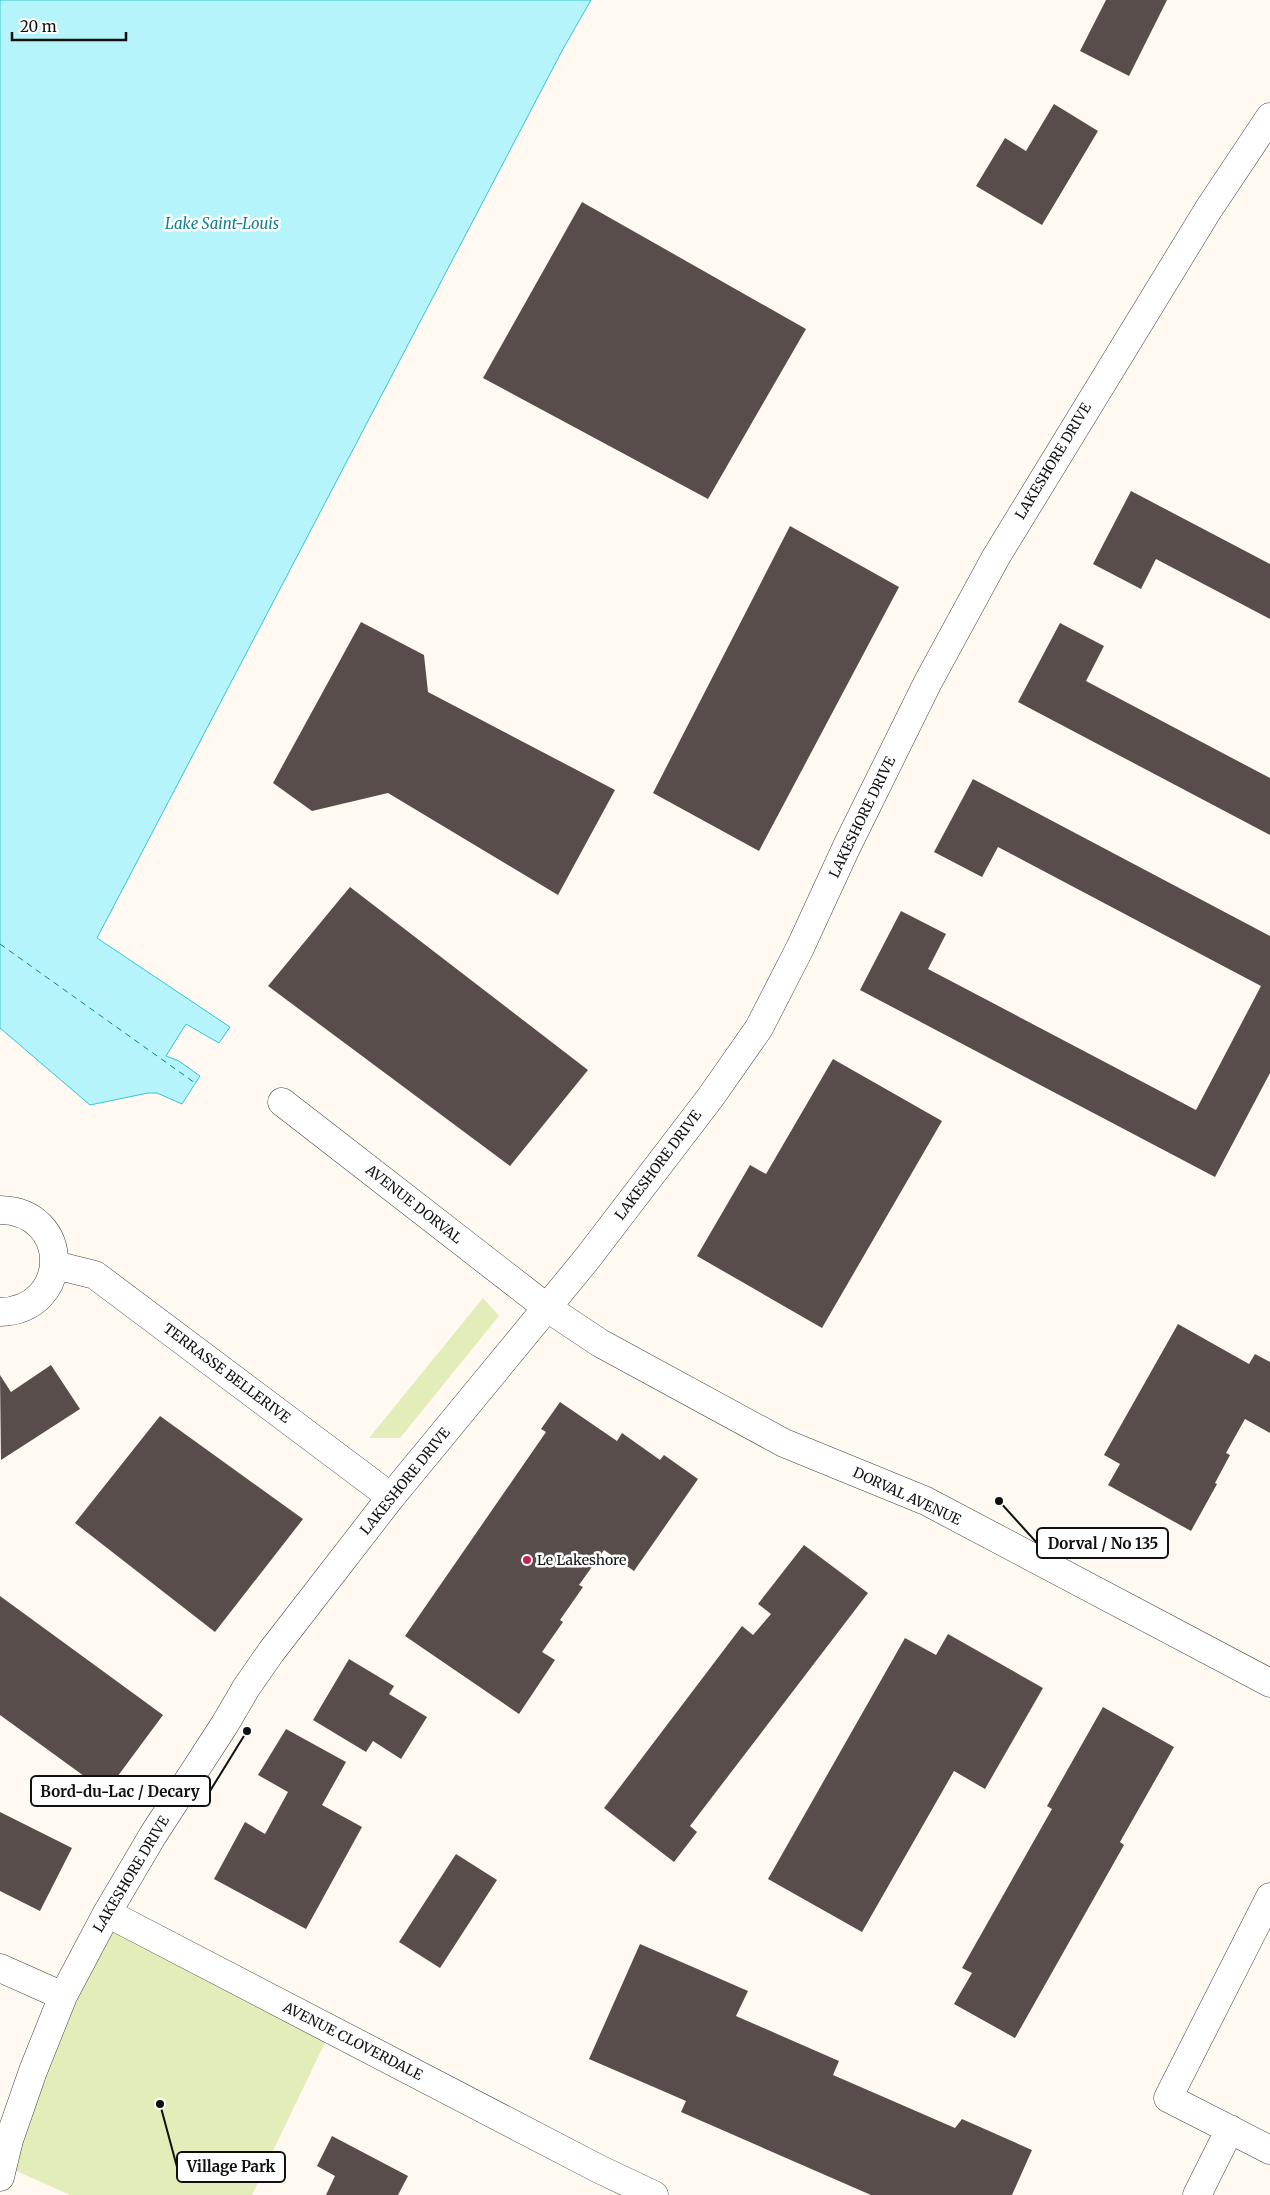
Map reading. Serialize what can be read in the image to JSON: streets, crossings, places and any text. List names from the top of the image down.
{
  "streets": {
    "street": [
      "LAKESHORE DRIVE",
      "AVENUE DORVAL",
      "TERRASSE BELLERIVE",
      "DORVAL AVENUE",
      "AVENUE CLOVERDALE"
    ]
  },
  "crossings": [
    ["LAKESHORE DRIVE", "AVENUE DORVAL"],
    ["LAKESHORE DRIVE", "TERRASSE BELLERIVE"],
    ["LAKESHORE DRIVE", "DORVAL AVENUE"],
    ["LAKESHORE DRIVE", "AVENUE CLOVERDALE"],
    ["AVENUE DORVAL", "DORVAL AVENUE"]
  ],
  "water": ["Lake Saint-Louis"],
  "places": [
    "Dorval / No 135",
    "Le Lakeshore",
    "Bord-du-Lac / Decary",
    "Village Park"
  ],
  "scale_bar": "20 m"
}
